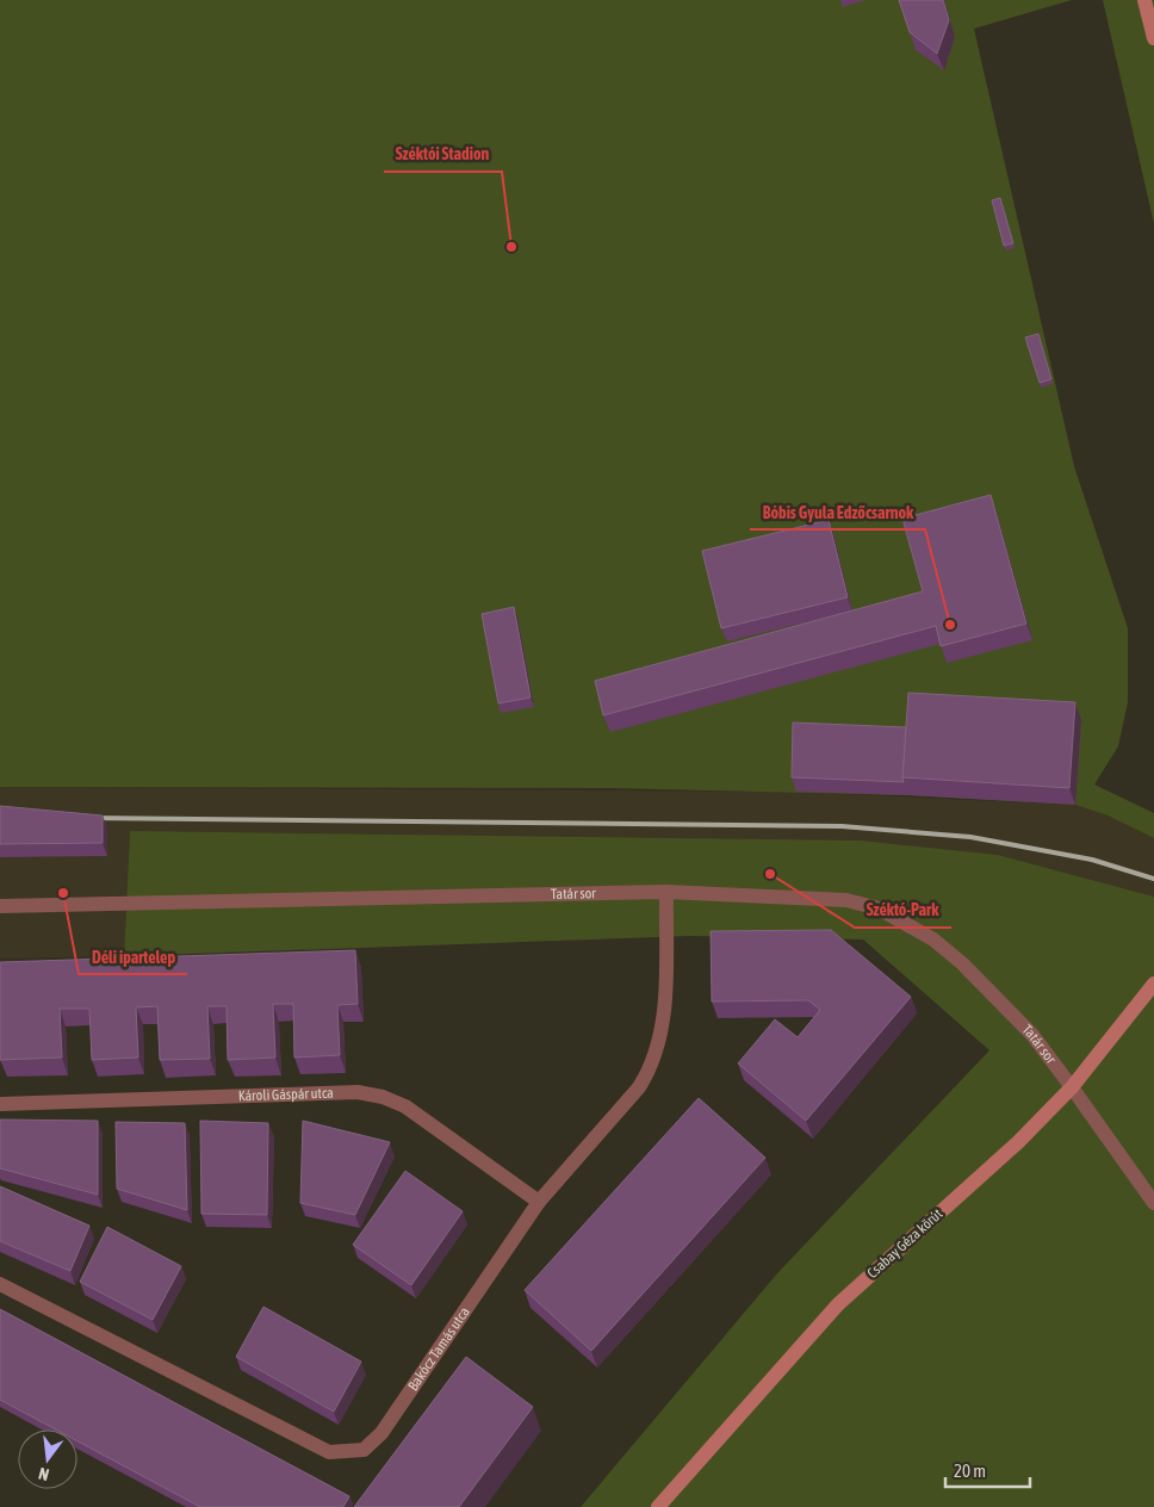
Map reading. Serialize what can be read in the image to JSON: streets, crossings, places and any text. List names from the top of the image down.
{
  "streets": {
    "street": [
      "Tatár sor",
      "Károli Gáspár utca",
      "Csabay Géza körút",
      "Bakócz Tamás utca"
    ]
  },
  "crossings": [
    ["Tatár sor", "Csabay Géza körút"],
    ["Tatár sor", "Bakócz Tamás utca"],
    ["Károli Gáspár utca", "Bakócz Tamás utca"]
  ],
  "places": [
    "Széktói Stadion",
    "Bóbis Gyula Edzőcsarnok",
    "Széktó-Park",
    "Déli ipartelep"
  ],
  "scale_bar": "20 m",
  "north": "bottom"
}
